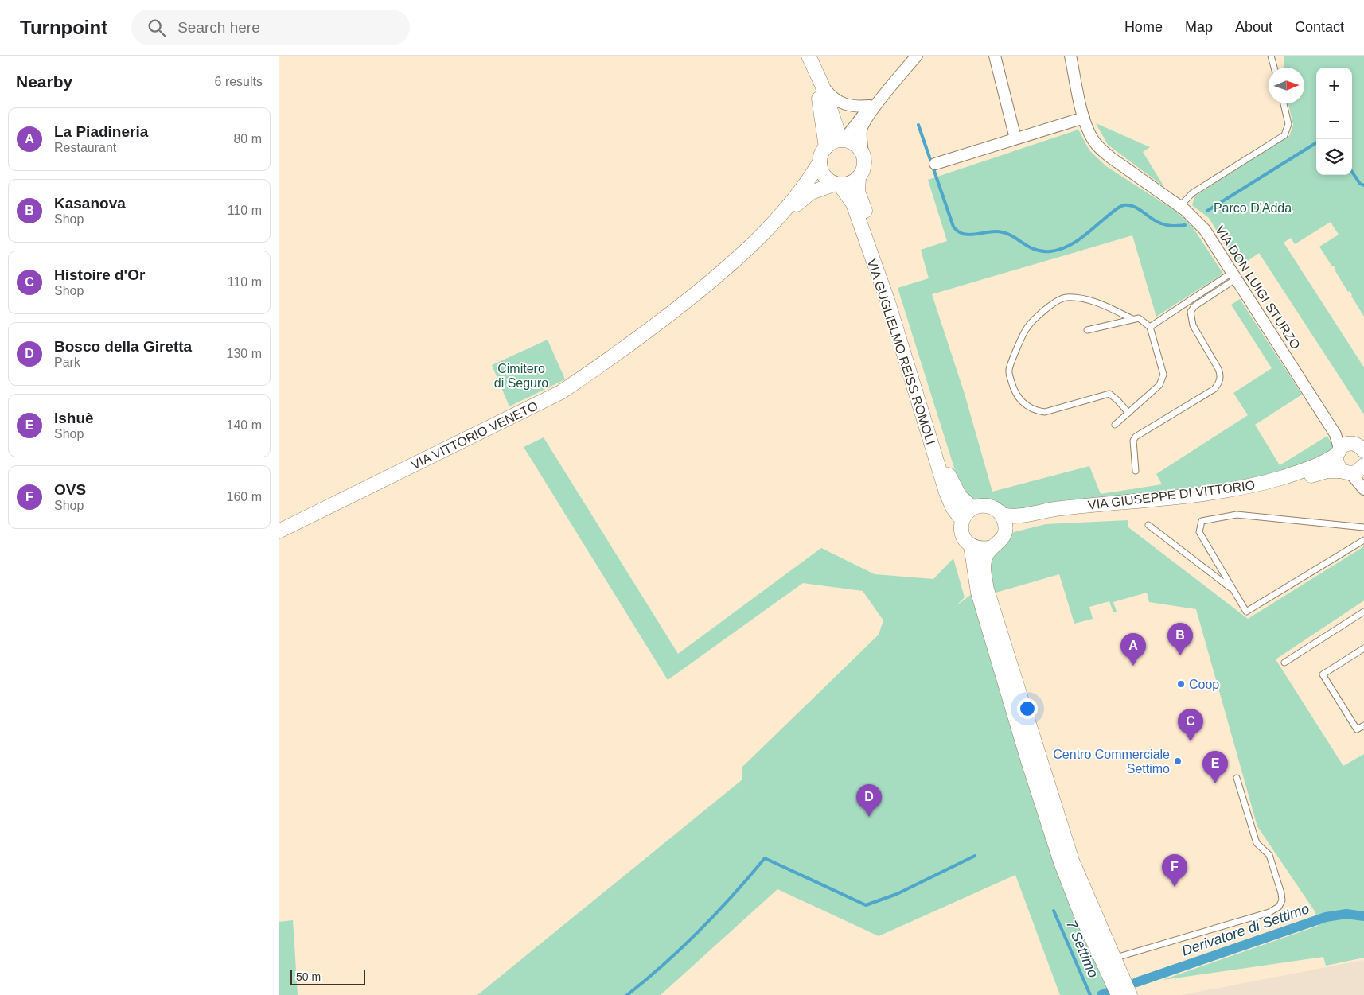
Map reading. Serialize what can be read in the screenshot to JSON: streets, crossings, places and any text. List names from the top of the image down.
{
  "streets": {
    "street": [
      "VIA DON LUIGI STURZO",
      "VIA GUGLIELMO REISS ROMOLI",
      "VIA VITTORIO VENETO",
      "VIA GIUSEPPE DI VITTORIO"
    ]
  },
  "crossings": [
    ["VIA DON LUIGI STURZO", "VIA GIUSEPPE DI VITTORIO"],
    ["VIA GUGLIELMO REISS ROMOLI", "VIA GIUSEPPE DI VITTORIO"]
  ],
  "water": ["Derivatore di Settimo", "7 Settimo"],
  "parks": ["Parco D'Adda", "Cimitero di Seguro"],
  "places": ["Coop", "Centro Commerciale Settimo"],
  "scale_bar": "50 m",
  "north": "right",
  "page": {
    "header": "Turnpoint",
    "search": "Search here",
    "nav": [
      "Home",
      "Map",
      "About",
      "Contact"
    ],
    "heading": ["Nearby", "6 results"],
    "map_buttons": ["+", "−"],
    "list": [
      {
        "mark": "A",
        "name": "La Piadineria",
        "note": "Restaurant",
        "value": "80 m"
      },
      {
        "mark": "B",
        "name": "Kasanova",
        "note": "Shop",
        "value": "110 m"
      },
      {
        "mark": "C",
        "name": "Histoire d'Or",
        "note": "Shop",
        "value": "110 m"
      },
      {
        "mark": "D",
        "name": "Bosco della Giretta",
        "note": "Park",
        "value": "130 m"
      },
      {
        "mark": "E",
        "name": "Ishuè",
        "note": "Shop",
        "value": "140 m"
      },
      {
        "mark": "F",
        "name": "OVS",
        "note": "Shop",
        "value": "160 m"
      }
    ],
    "pins": [
      "B",
      "A",
      "C",
      "E",
      "D",
      "F"
    ],
    "scale": "50 m"
  }
}
